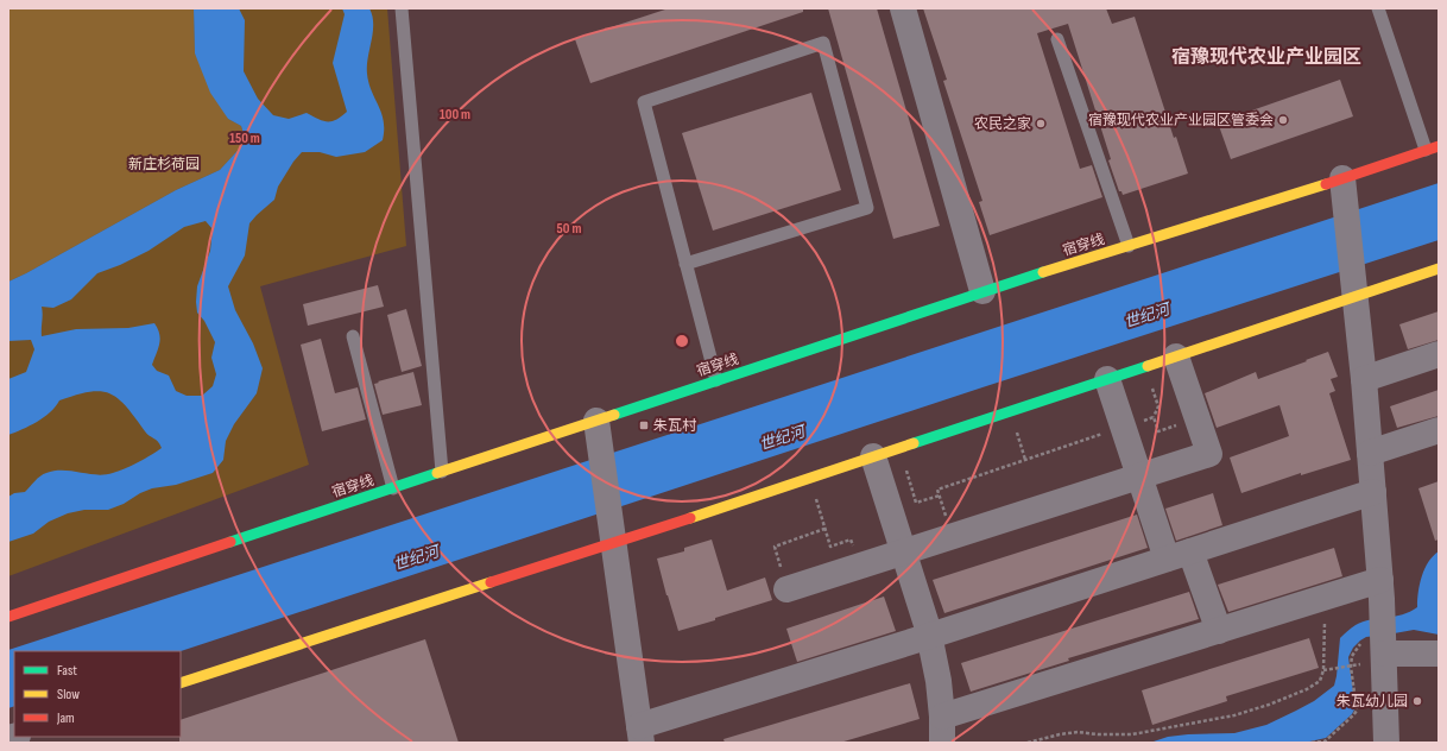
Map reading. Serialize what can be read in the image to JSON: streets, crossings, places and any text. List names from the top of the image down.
{
  "streets": {
    "main road": ["宿穿线"]
  },
  "districts": ["宿豫现代农业产业园区"],
  "water": ["世纪河"],
  "parks": ["新庄杉荷园"],
  "places": {
    "other": ["宿豫现代农业产业园区管委会", "农民之家", "朱瓦幼儿园"],
    "transit": ["朱瓦村"]
  },
  "legend": ["Fast", "Slow", "Jam"],
  "rings": ["100 m", "150 m", "50 m"]
}
